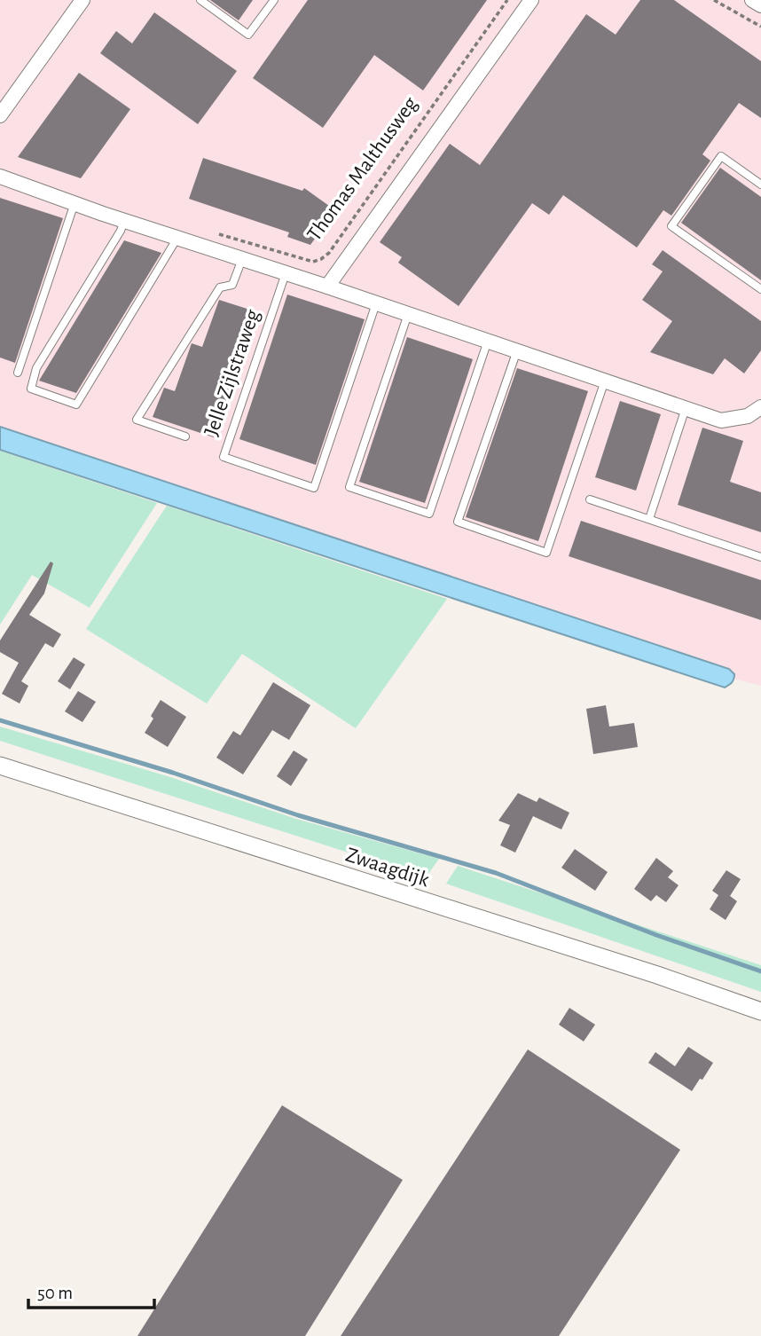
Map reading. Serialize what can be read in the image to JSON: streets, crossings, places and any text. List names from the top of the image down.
{
  "streets": {
    "street": ["Thomas Malthusweg", "Zwaagdijk"],
    "lane": ["Jelle Zijlstraweg"]
  },
  "scale_bar": "50 m"
}
